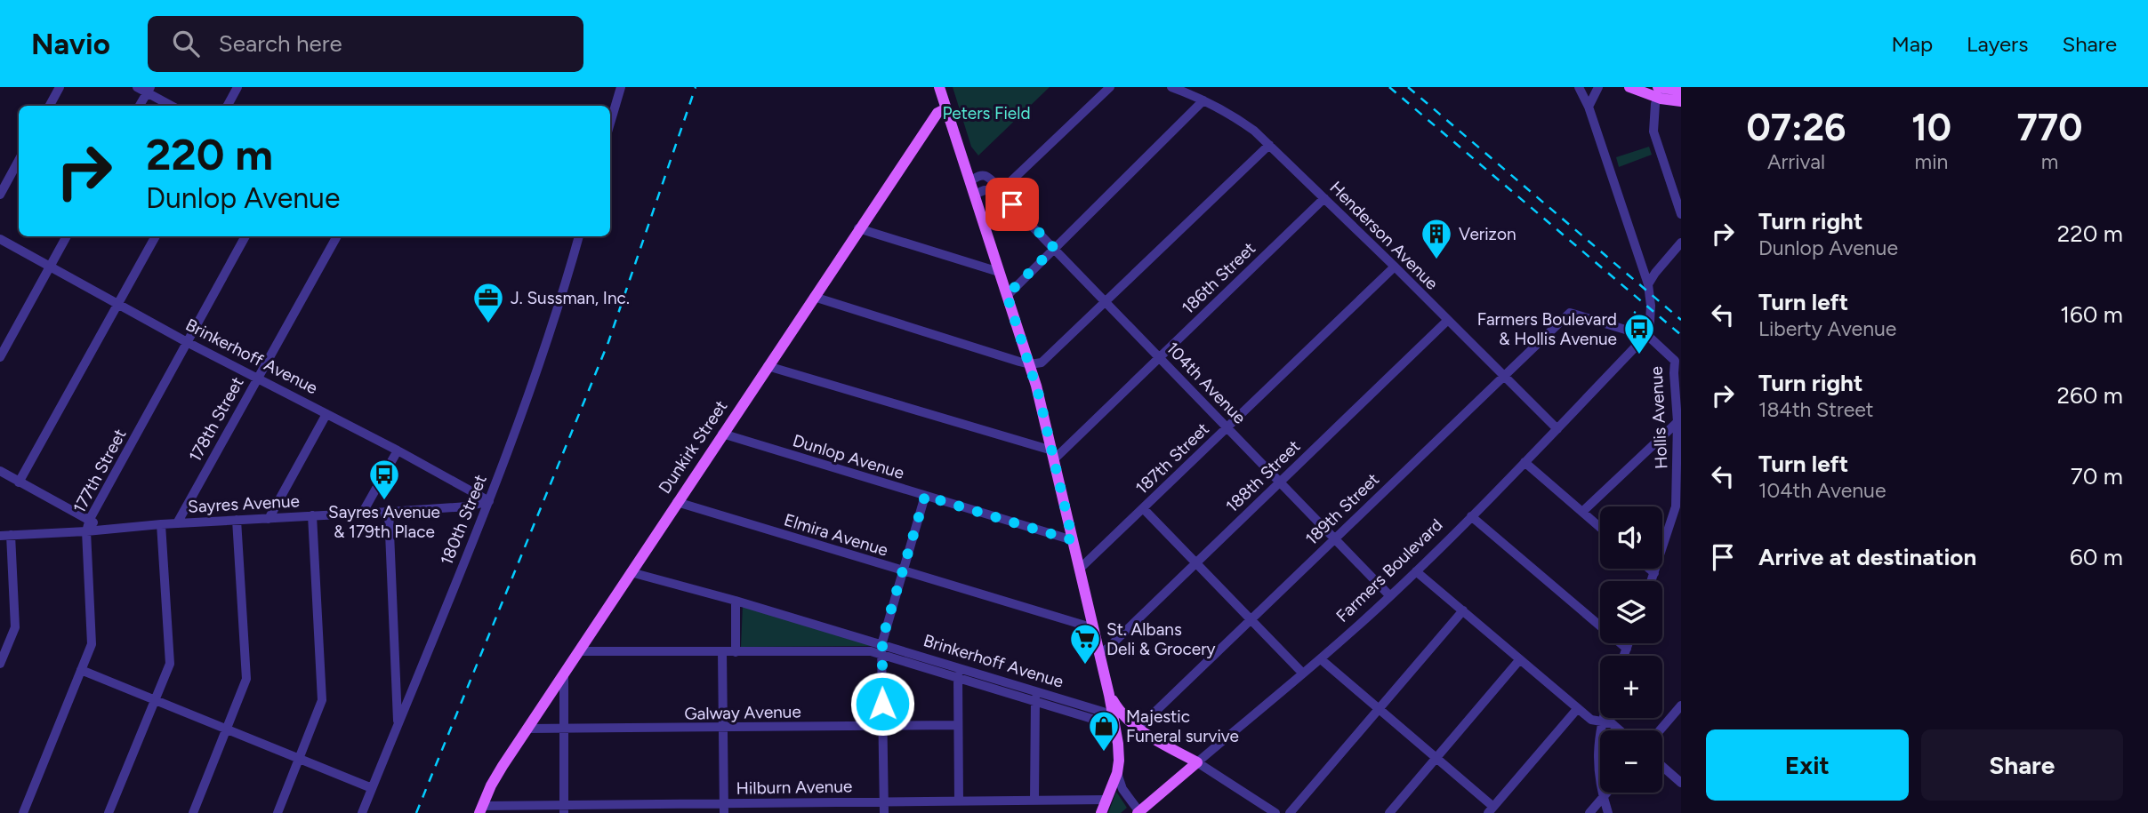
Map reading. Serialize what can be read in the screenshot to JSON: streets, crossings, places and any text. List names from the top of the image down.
{
  "streets": {
    "main road": ["Dunkirk Street", "Farmers Boulevard"],
    "street": [
      "Henderson Avenue",
      "186th Street",
      "Brinkerhoff Avenue",
      "104th Avenue",
      "Hollis Avenue",
      "178th Street",
      "Dunlop Avenue",
      "187th Street",
      "177th Street",
      "188th Street",
      "Sayres Avenue",
      "189th Street",
      "180th Street",
      "Elmira Avenue",
      "Galway Avenue",
      "Hilburn Avenue"
    ]
  },
  "crossings": [
    ["Henderson Avenue", "186th Street"],
    ["Henderson Avenue", "187th Street"],
    ["Henderson Avenue", "188th Street"],
    ["Henderson Avenue", "189th Street"],
    ["Henderson Avenue", "Farmers Boulevard"],
    ["186th Street", "104th Avenue"],
    ["Brinkerhoff Avenue", "178th Street"],
    ["Brinkerhoff Avenue", "Dunkirk Street"],
    ["Brinkerhoff Avenue", "177th Street"],
    ["Brinkerhoff Avenue", "Sayres Avenue"],
    ["Brinkerhoff Avenue", "180th Street"],
    ["104th Avenue", "187th Street"],
    ["104th Avenue", "188th Street"],
    ["104th Avenue", "189th Street"],
    ["104th Avenue", "Farmers Boulevard"],
    ["Hollis Avenue", "189th Street"],
    ["Hollis Avenue", "Farmers Boulevard"],
    ["178th Street", "Sayres Avenue"],
    ["Dunkirk Street", "Dunlop Avenue"],
    ["Dunkirk Street", "Elmira Avenue"],
    ["Dunkirk Street", "Galway Avenue"],
    ["Dunkirk Street", "Hilburn Avenue"],
    ["177th Street", "Sayres Avenue"],
    ["Sayres Avenue", "180th Street"],
    ["189th Street", "Farmers Boulevard"]
  ],
  "parks": ["Peters Field"],
  "places": {
    "building": ["Verizon"],
    "office": ["J. Sussman, Inc."],
    "bus stop": ["Farmers Boulevard & Hollis Avenue", "Sayres Avenue & 179th Place"],
    "supermarket": ["St. Albans Deli & Grocery"],
    "shop": ["Majestic Funeral survive"]
  },
  "page": {
    "header": "Navio",
    "search": "Search here",
    "nav": ["Map", "Layers", "Share"],
    "eta": [
      "07:26",
      "Arrival",
      "10",
      "min",
      "770",
      "m"
    ],
    "turn": ["220 m", "Dunlop Avenue"],
    "list": [
      {
        "name": "Turn right",
        "note": "Dunlop Avenue",
        "value": "220 m"
      },
      {
        "name": "Turn left",
        "note": "Liberty Avenue",
        "value": "160 m"
      },
      {
        "name": "Turn right",
        "note": "184th Street",
        "value": "260 m"
      },
      {
        "name": "Turn left",
        "note": "104th Avenue",
        "value": "70 m"
      },
      {
        "name": "Arrive at destination",
        "value": "60 m"
      }
    ],
    "map_buttons": ["+", "−"],
    "buttons": ["Exit", "Share"]
  }
}
